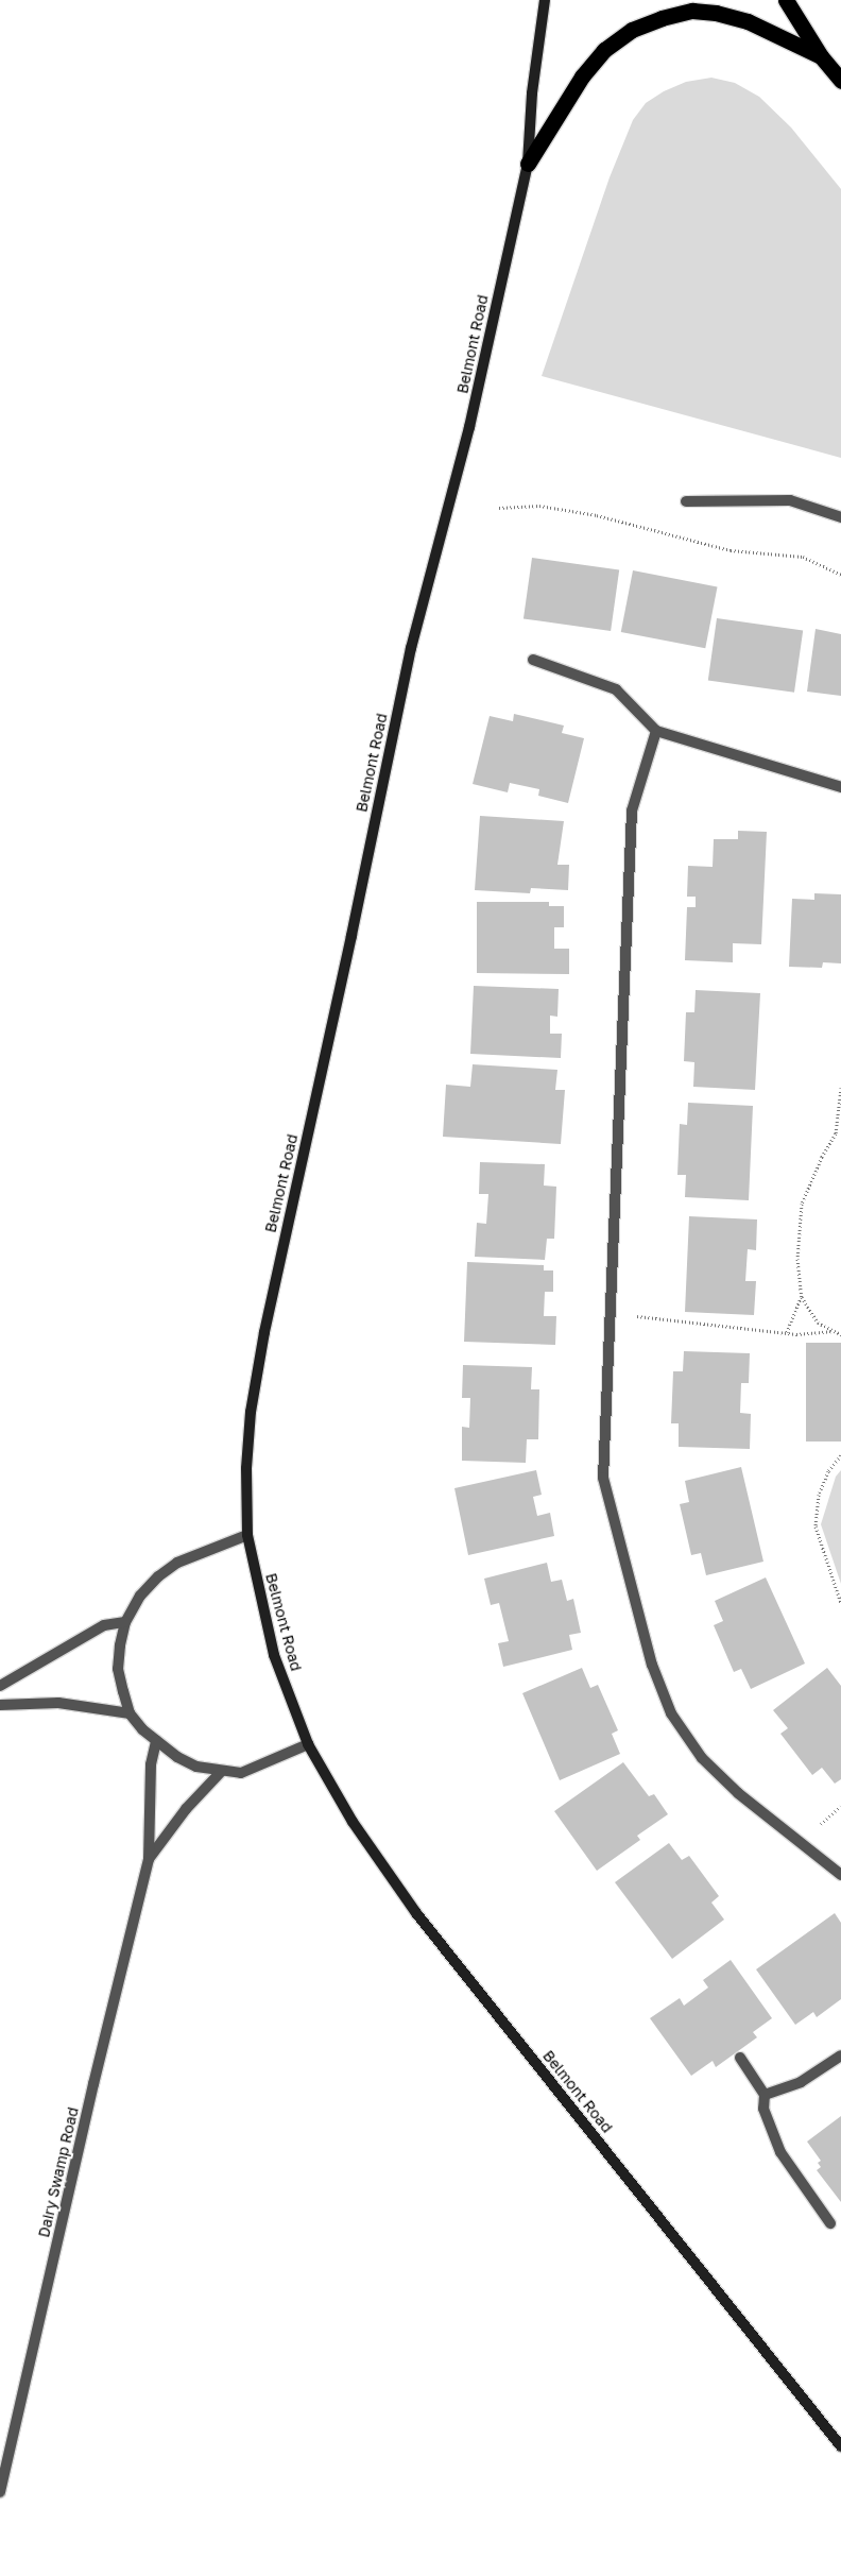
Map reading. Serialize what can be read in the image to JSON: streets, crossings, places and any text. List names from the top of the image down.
{
  "streets": {
    "main road": ["Belmont Road"],
    "street": ["Dairy Swamp Road"]
  }
}
